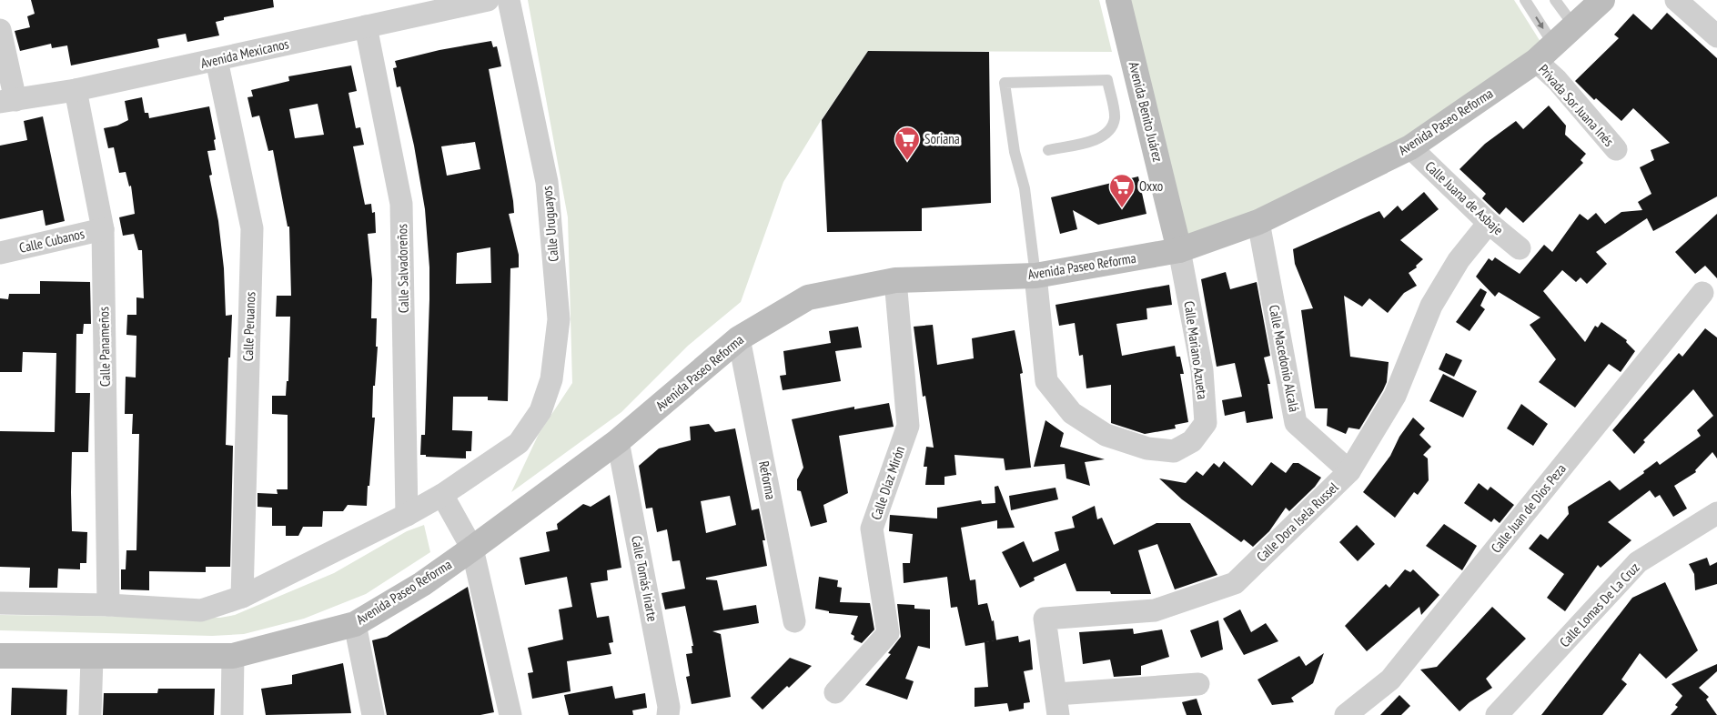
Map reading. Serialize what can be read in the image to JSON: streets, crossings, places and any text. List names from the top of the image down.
{
  "streets": {
    "main road": ["Avenida Benito Juárez", "Avenida Paseo Reforma"],
    "street": [
      "Avenida Mexicanos",
      "Privada Sor Juana Inés",
      "Calle Juana de Asbaje",
      "Calle Uruguayos",
      "Calle Cubanos",
      "Calle Salvadoreños",
      "Calle Peruanos",
      "Calle Panameños",
      "Calle Mariano Azueta",
      "Calle Macedonio Alcalá",
      "Reforma",
      "Calle Díaz Mirón",
      "Calle Juan de Dios Peza",
      "Calle Dora Isela Russel",
      "Calle Tomás Iriarte",
      "Calle Lomas De La Cruz"
    ]
  },
  "crossings": [
    ["Avenida Mexicanos", "Calle Salvadoreños"],
    ["Avenida Mexicanos", "Calle Peruanos"],
    ["Avenida Mexicanos", "Calle Panameños"],
    ["Privada Sor Juana Inés", "Avenida Paseo Reforma"],
    ["Avenida Benito Juárez", "Avenida Paseo Reforma"],
    ["Avenida Benito Juárez", "Calle Mariano Azueta"],
    ["Avenida Paseo Reforma", "Calle Juana de Asbaje"],
    ["Avenida Paseo Reforma", "Calle Mariano Azueta"],
    ["Avenida Paseo Reforma", "Calle Macedonio Alcalá"],
    ["Avenida Paseo Reforma", "Reforma"],
    ["Avenida Paseo Reforma", "Calle Díaz Mirón"],
    ["Avenida Paseo Reforma", "Calle Tomás Iriarte"],
    ["Calle Juana de Asbaje", "Calle Dora Isela Russel"],
    ["Calle Cubanos", "Calle Panameños"],
    ["Calle Macedonio Alcalá", "Calle Dora Isela Russel"]
  ],
  "places": {
    "supermarket": ["Soriana", "Oxxo"]
  }
}
